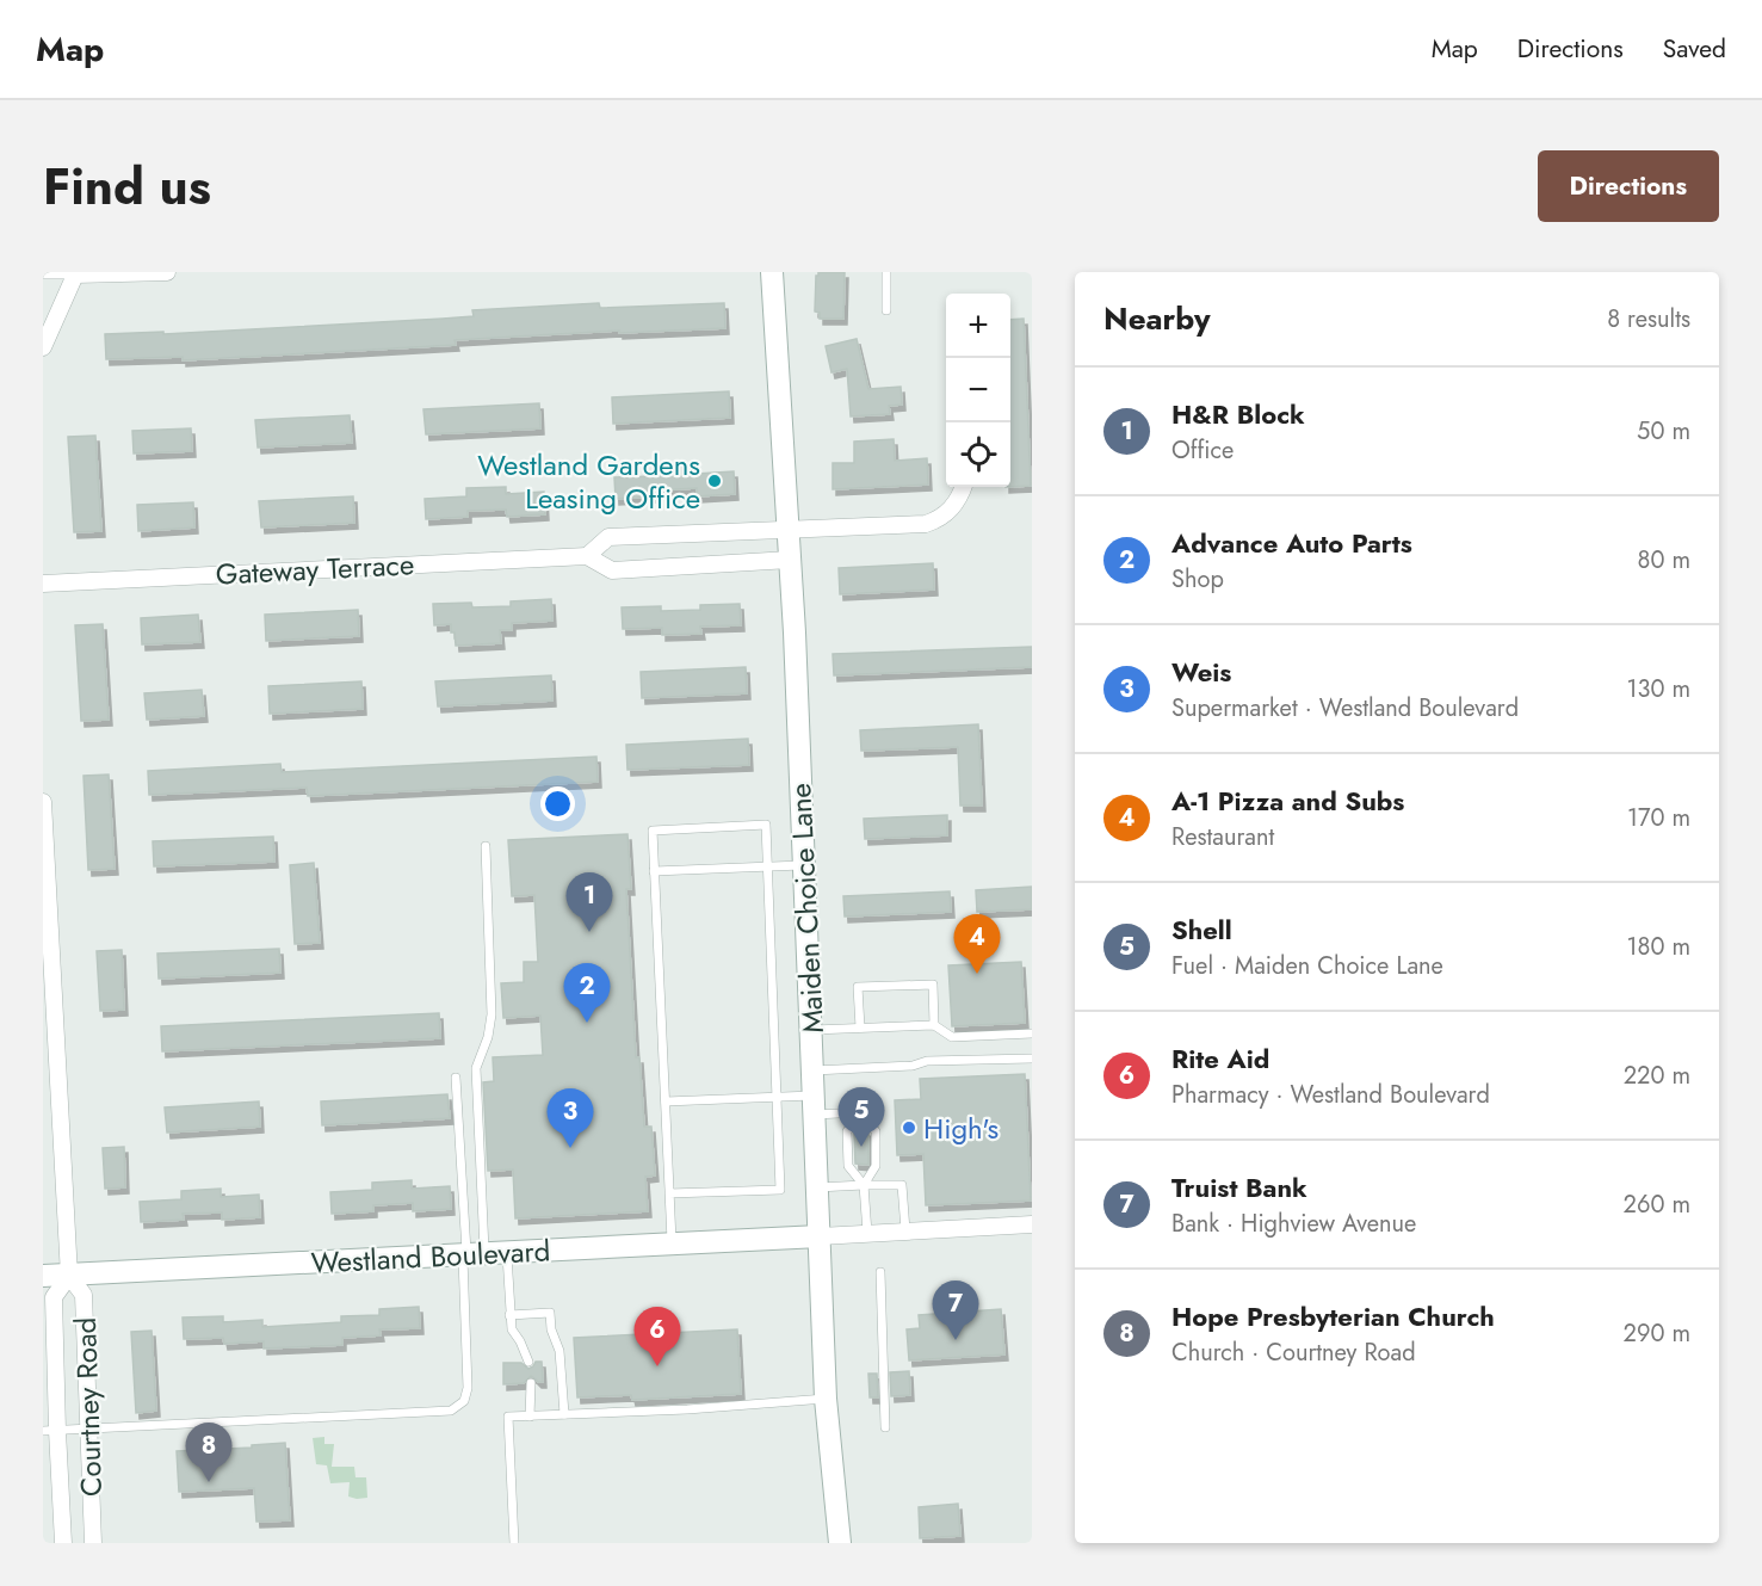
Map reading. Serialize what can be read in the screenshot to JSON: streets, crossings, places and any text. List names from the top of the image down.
{
  "streets": {
    "street": [
      "Gateway Terrace",
      "Maiden Choice Lane",
      "Westland Boulevard",
      "Courtney Road"
    ]
  },
  "crossings": [
    ["Gateway Terrace", "Maiden Choice Lane"],
    ["Maiden Choice Lane", "Westland Boulevard"],
    ["Westland Boulevard", "Courtney Road"]
  ],
  "places": ["Westland Gardens Leasing Office", "High's"],
  "page": {
    "header": "Map",
    "nav": ["Map", "Directions", "Saved"],
    "title": "Find us",
    "buttons": "Directions",
    "heading": ["Nearby", "8 results"],
    "map_buttons": ["+", "−"],
    "list": [
      {
        "mark": "1",
        "name": "H&R Block",
        "note": "Office",
        "value": "50 m"
      },
      {
        "mark": "2",
        "name": "Advance Auto Parts",
        "note": "Shop",
        "value": "80 m"
      },
      {
        "mark": "3",
        "name": "Weis",
        "note": "Supermarket · Westland Boulevard",
        "value": "130 m"
      },
      {
        "mark": "4",
        "name": "A-1 Pizza and Subs",
        "note": "Restaurant",
        "value": "170 m"
      },
      {
        "mark": "5",
        "name": "Shell",
        "note": "Fuel · Maiden Choice Lane",
        "value": "180 m"
      },
      {
        "mark": "6",
        "name": "Rite Aid",
        "note": "Pharmacy · Westland Boulevard",
        "value": "220 m"
      },
      {
        "mark": "7",
        "name": "Truist Bank",
        "note": "Bank · Highview Avenue",
        "value": "260 m"
      },
      {
        "mark": "8",
        "name": "Hope Presbyterian Church",
        "note": "Church · Courtney Road",
        "value": "290 m"
      }
    ],
    "pins": [
      "1",
      "4",
      "2",
      "5",
      "3",
      "7",
      "6",
      "8"
    ]
  }
}
